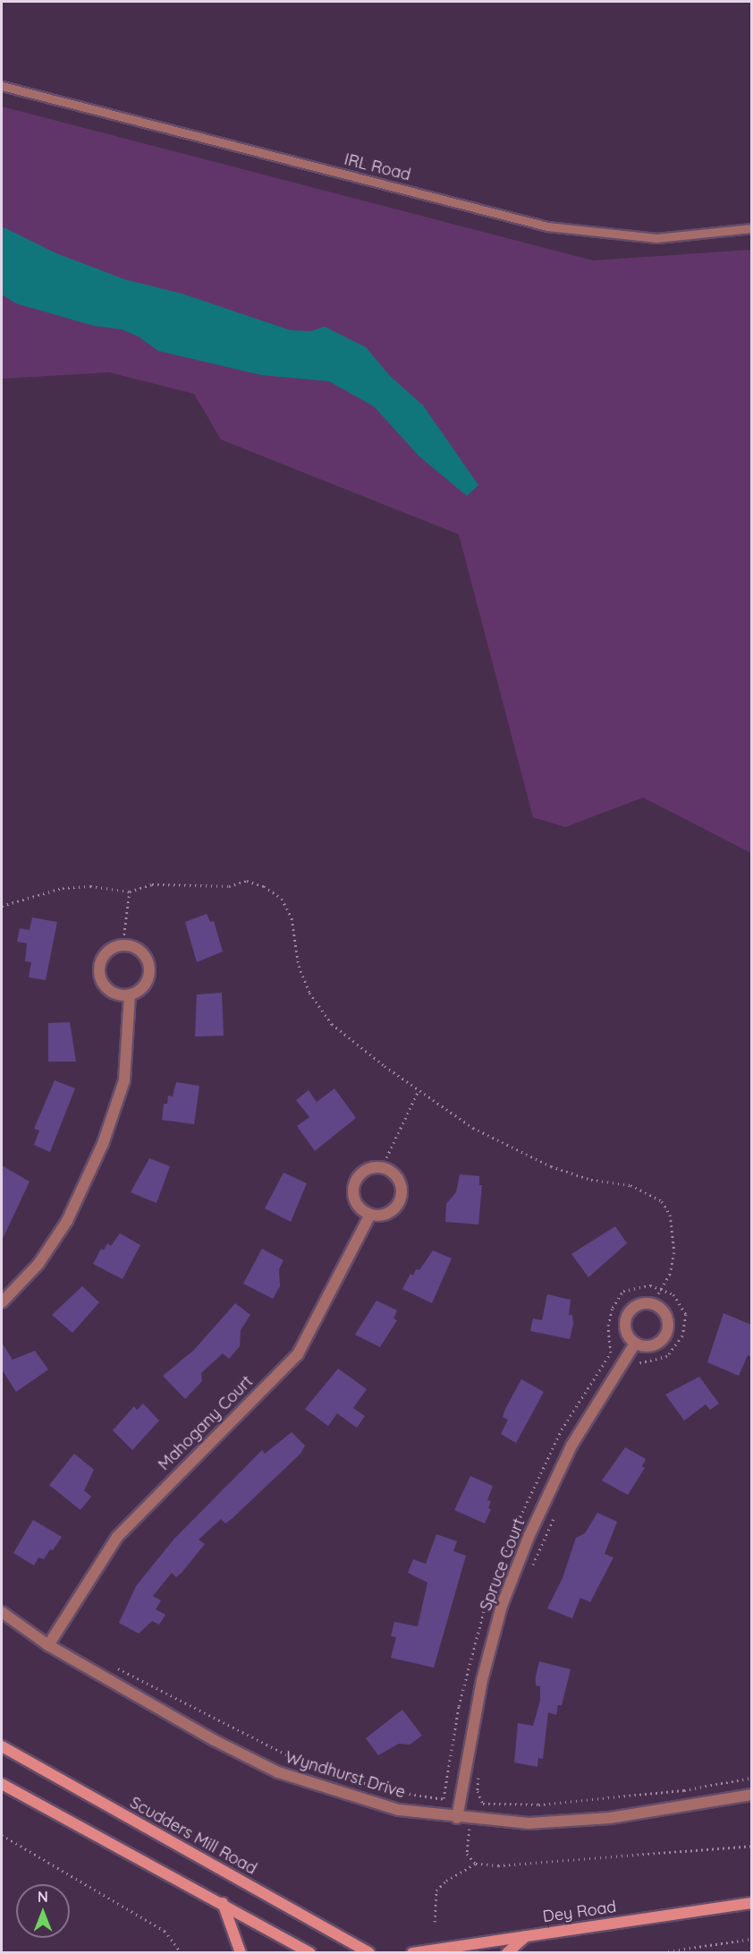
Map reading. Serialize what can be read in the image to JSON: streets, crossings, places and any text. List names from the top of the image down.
{
  "streets": {
    "main road": ["Scudders Mill Road", "Dey Road"],
    "street": ["Mahogany Court", "Spruce Court", "Wyndhurst Drive"],
    "lane": ["IRL Road"]
  },
  "crossings": [
    ["Mahogany Court", "Wyndhurst Drive"],
    ["Spruce Court", "Wyndhurst Drive"]
  ],
  "north": "top"
}
